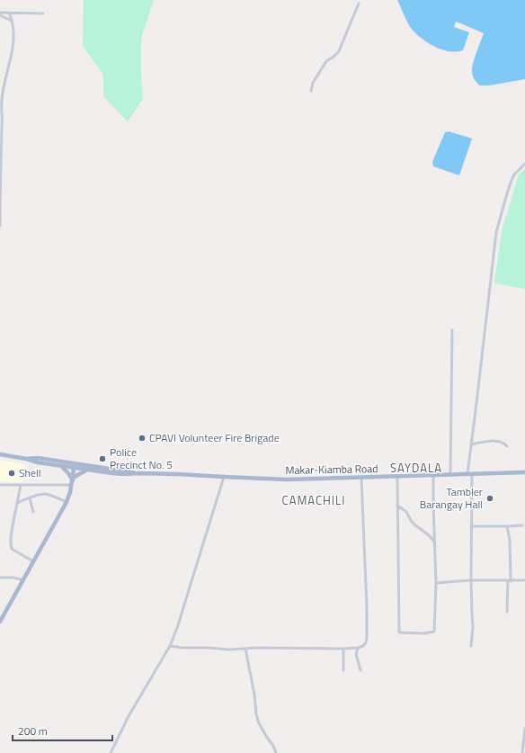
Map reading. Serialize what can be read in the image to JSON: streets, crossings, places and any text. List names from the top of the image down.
{
  "streets": {
    "main road": ["Makar-Kiamba Road"]
  },
  "districts": ["SAYDALA", "CAMACHILI"],
  "places": [
    "CPAVI Volunteer Fire Brigade",
    "Police Precinct No. 5",
    "Shell",
    "Tambler Barangay Hall"
  ],
  "scale_bar": "200 m"
}
